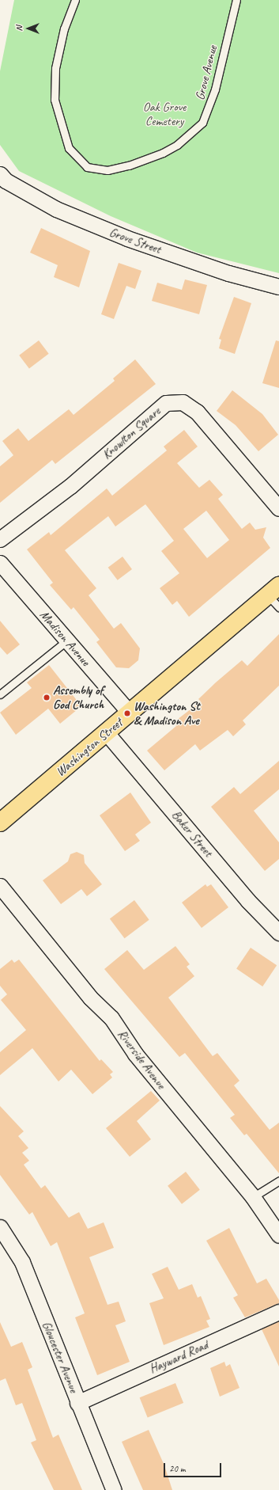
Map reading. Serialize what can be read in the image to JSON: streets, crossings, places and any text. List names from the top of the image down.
{
  "streets": {
    "main road": ["Washington Street"],
    "street": [
      "Grove Street",
      "Knowlton Square",
      "Madison Avenue",
      "Baker Street",
      "Riverside Avenue",
      "Gloucester Avenue",
      "Hayward Road"
    ],
    "lane": ["Grove Avenue"]
  },
  "crossings": [
    ["Madison Avenue", "Washington Street"],
    ["Washington Street", "Baker Street"],
    ["Gloucester Avenue", "Hayward Road"]
  ],
  "parks": ["Oak Grove Cemetery"],
  "places": ["Assembly of God Church", "Washington St & Madison Ave"],
  "scale_bar": "20 m",
  "north": "left"
}
